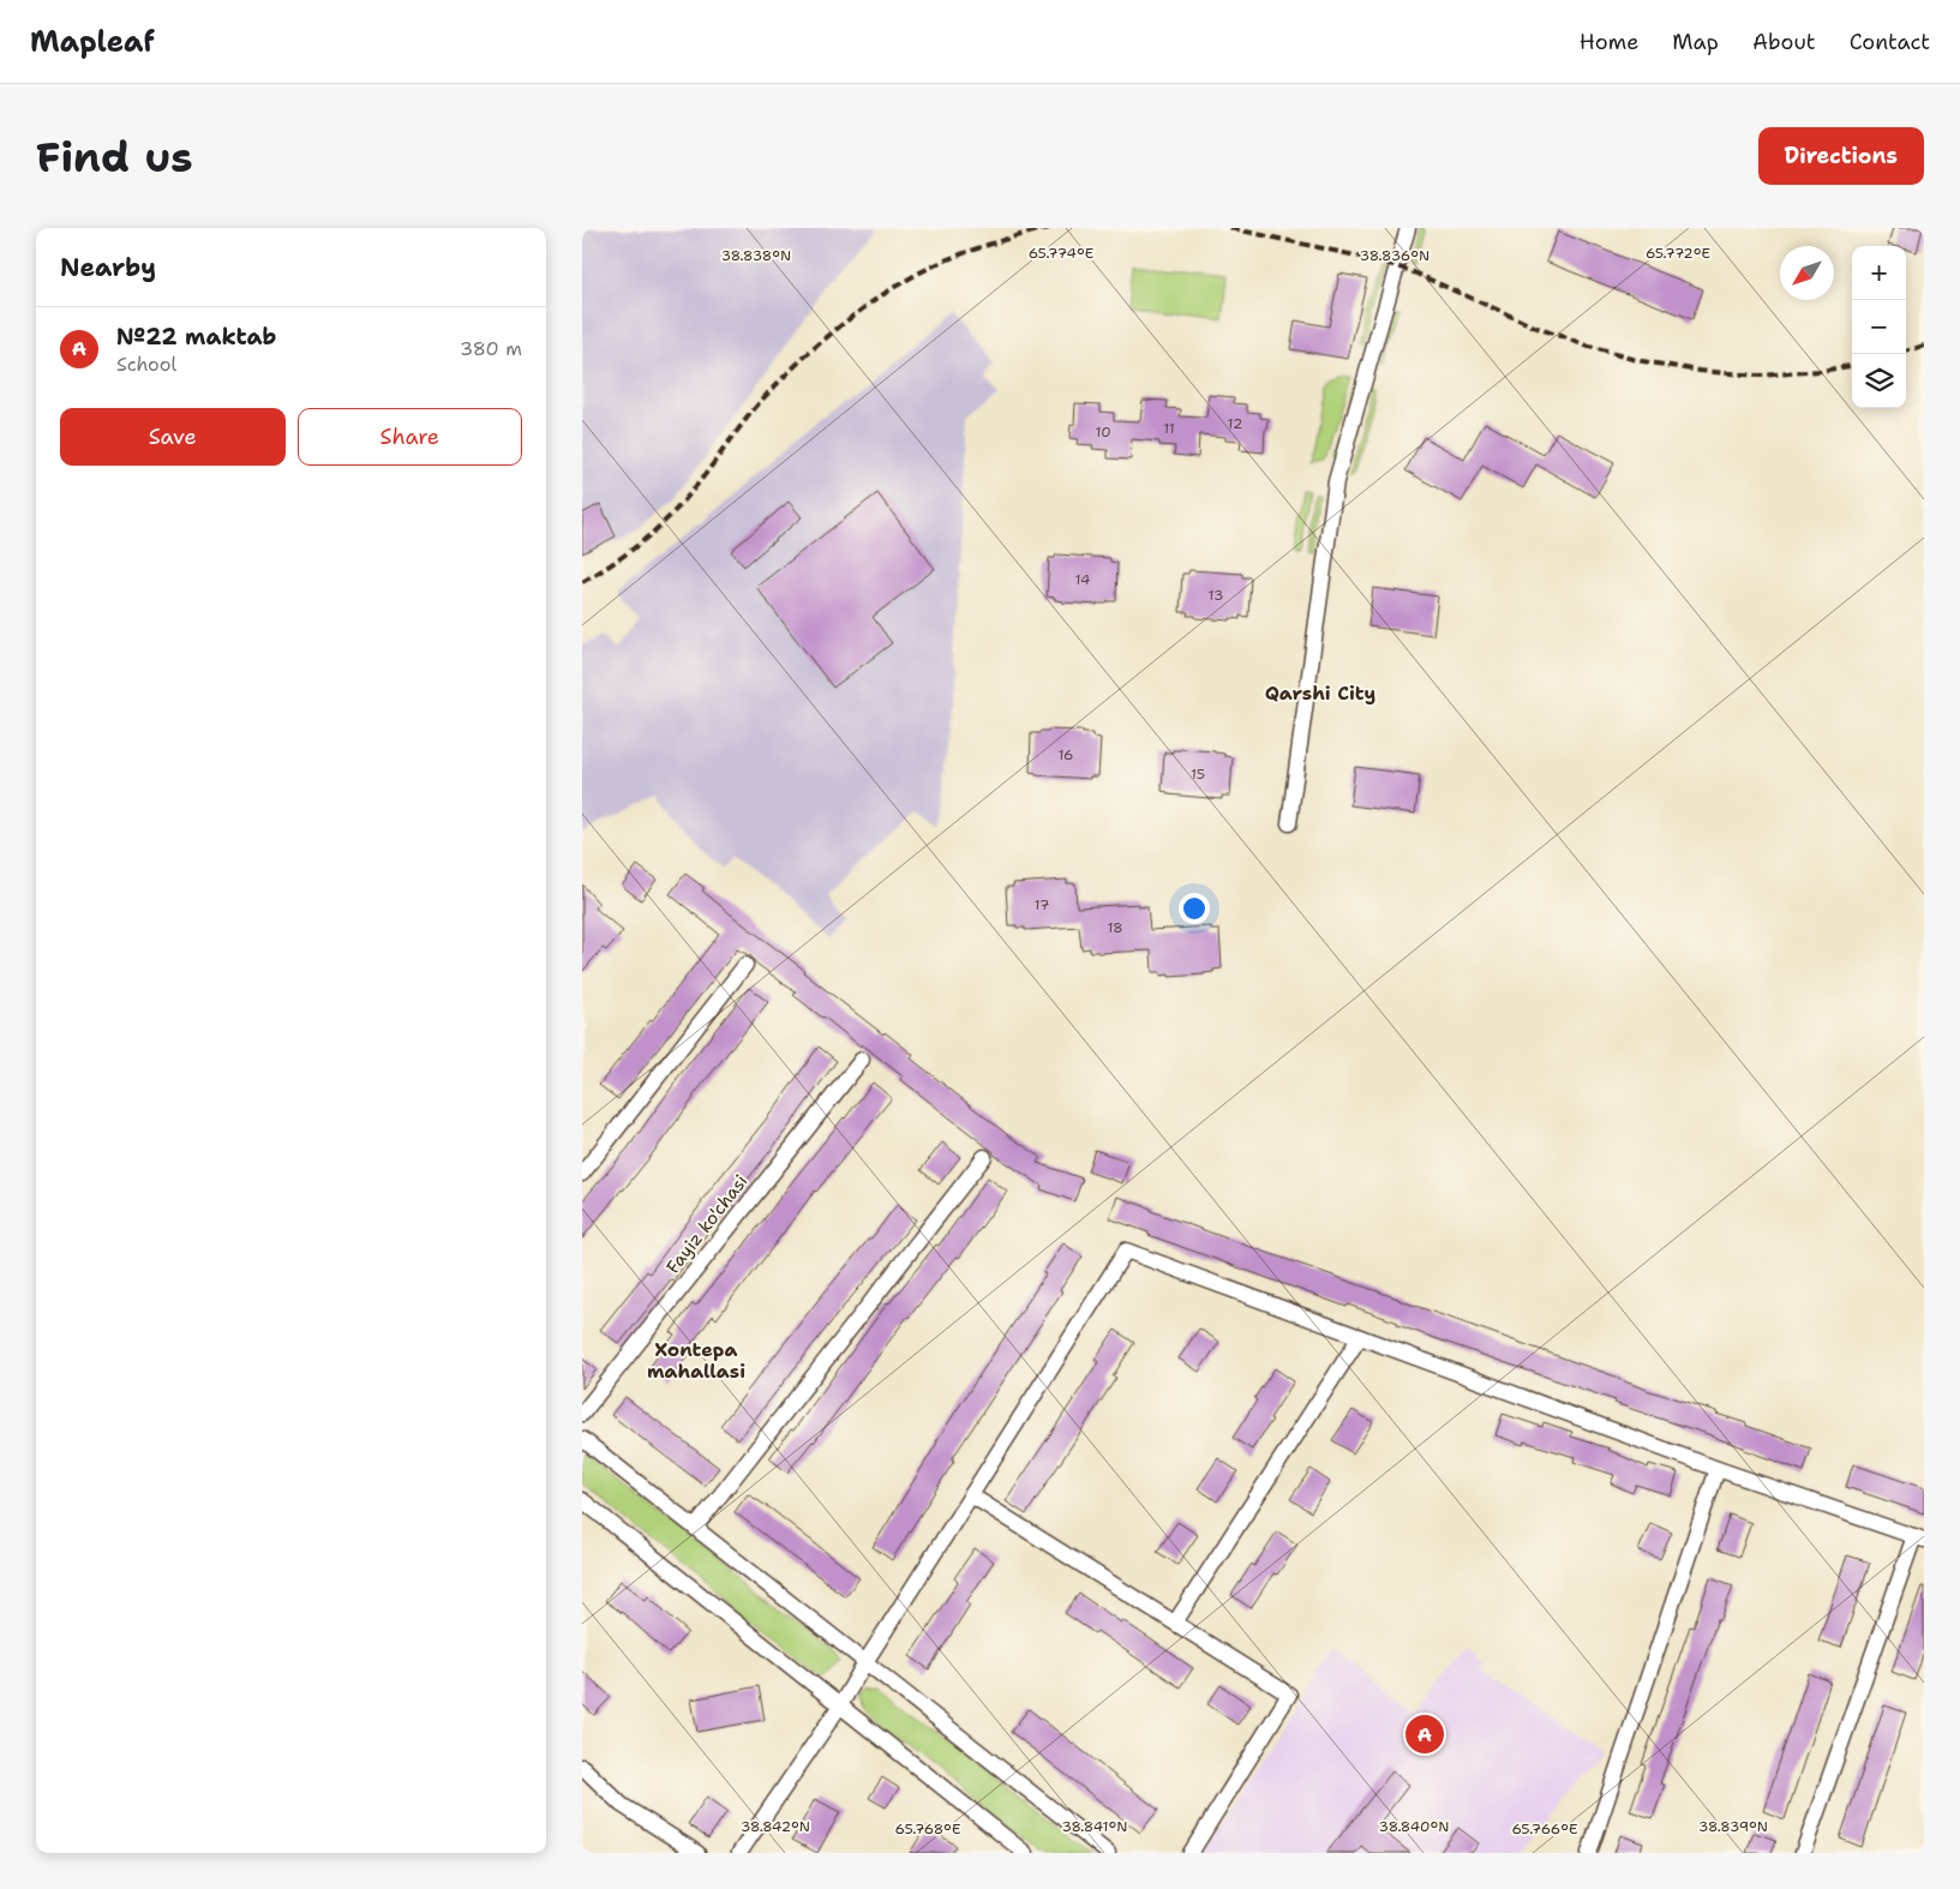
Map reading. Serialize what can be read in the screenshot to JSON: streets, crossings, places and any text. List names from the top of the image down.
{
  "streets": {
    "street": ["Fayiz ko'chasi"]
  },
  "districts": ["Qarshi City", "Xontepa mahallasi"],
  "house_numbers": [
    "12",
    "11",
    "10",
    "14",
    "13",
    "16",
    "15",
    "17",
    "18"
  ],
  "north": "bottom left",
  "page": {
    "header": "Mapleaf",
    "nav": [
      "Home",
      "Map",
      "About",
      "Contact"
    ],
    "buttons": [
      "Directions",
      ["Save", "Share"]
    ],
    "title": "Find us",
    "heading": "Nearby",
    "map_buttons": ["+", "−"],
    "list": [
      {
        "mark": "A",
        "name": "№22 maktab",
        "note": "School",
        "value": "380 m"
      }
    ],
    "pins": "A"
  },
  "coordinates": [
    "65.774°E",
    "65.772°E",
    "38.838°N",
    "38.836°N",
    "38.842°N",
    "38.841°N",
    "38.840°N",
    "38.839°N",
    "65.768°E",
    "65.766°E"
  ]
}
